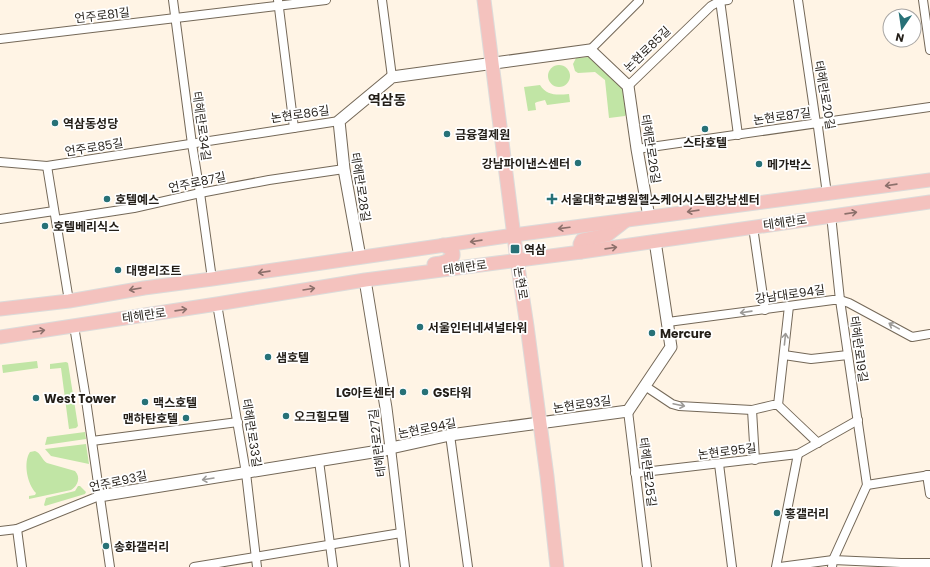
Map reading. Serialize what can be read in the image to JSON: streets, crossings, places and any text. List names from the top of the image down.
{
  "streets": {
    "main road": ["테헤란로", "논현로"],
    "street": [
      "언주로81길",
      "논현로85길",
      "테헤란로20길",
      "논현로86길",
      "논현로87길",
      "테헤란로34길",
      "언주로85길",
      "테헤란로26길",
      "언주로87길",
      "테헤란로28길",
      "강남대로94길",
      "테헤란로19길",
      "논현로93길",
      "논현로94길",
      "테헤란로33길",
      "테헤란로27길",
      "논현로95길",
      "테헤란로25길",
      "언주로93길"
    ]
  },
  "crossings": [
    ["언주로81길", "테헤란로34길"],
    ["논현로85길", "테헤란로26길"],
    ["테헤란로20길", "논현로87길"],
    ["테헤란로20길", "테헤란로"],
    ["논현로86길", "테헤란로34길"],
    ["논현로86길", "언주로85길"],
    ["논현로86길", "테헤란로28길"],
    ["논현로87길", "테헤란로26길"],
    ["테헤란로34길", "언주로85길"],
    ["테헤란로34길", "언주로87길"],
    ["테헤란로34길", "테헤란로"],
    ["테헤란로26길", "테헤란로"],
    ["언주로87길", "테헤란로28길"],
    ["테헤란로28길", "테헤란로"],
    ["테헤란로", "논현로"],
    ["테헤란로", "테헤란로19길"],
    ["테헤란로", "테헤란로33길"],
    ["테헤란로", "테헤란로27길"],
    ["논현로", "논현로93길"],
    ["논현로", "논현로94길"],
    ["강남대로94길", "테헤란로19길"],
    ["테헤란로19길", "논현로95길"],
    ["논현로93길", "논현로94길"],
    ["논현로93길", "테헤란로25길"],
    ["논현로94길", "테헤란로33길"],
    ["논현로94길", "테헤란로27길"],
    ["논현로94길", "언주로93길"],
    ["테헤란로33길", "언주로93길"],
    ["논현로95길", "테헤란로25길"]
  ],
  "one_way": ["강남대로94길"],
  "districts": ["역삼동"],
  "places": {
    "other": [
      "역삼동성당",
      "스타호텔",
      "금융결제원",
      "강남파이낸스센터",
      "메가박스",
      "호텔예스",
      "호텔베리식스",
      "대명리조트",
      "서울인터네셔널타워",
      "Mercure",
      "샘호텔",
      "LG아트센터",
      "GS타워",
      "West Tower",
      "맥스호텔",
      "오크힐모텔",
      "맨하탄호텔",
      "홍갤러리",
      "송화갤러리"
    ],
    "health": ["서울대학교병원헬스케어시스템강남센터"],
    "transit": ["역삼"]
  },
  "north": "bottom"
}
